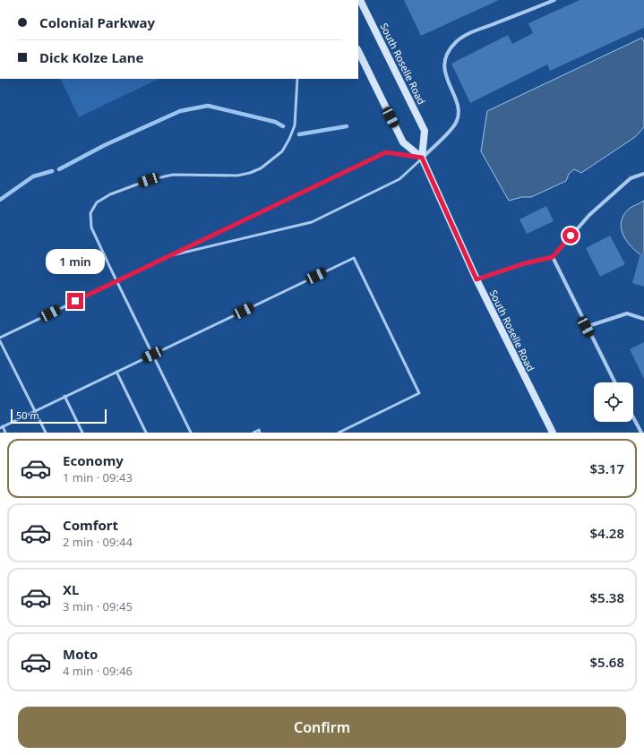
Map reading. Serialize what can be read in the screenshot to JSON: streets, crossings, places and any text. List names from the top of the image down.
{
  "streets": {
    "main road": ["South Roselle Road"]
  },
  "scale_bar": "50 m",
  "page": {
    "banner": ["Colonial Parkway", "Dick Kolze Lane"],
    "bubble": "1 min",
    "scale": "50 m",
    "list": [
      {
        "name": "Economy",
        "note": "1 min · 09:43",
        "value": "$3.17"
      },
      {
        "name": "Comfort",
        "note": "2 min · 09:44",
        "value": "$4.28"
      },
      {
        "name": "XL",
        "note": "3 min · 09:45",
        "value": "$5.38"
      },
      {
        "name": "Moto",
        "note": "4 min · 09:46",
        "value": "$5.68"
      }
    ],
    "buttons": "Confirm"
  }
}
